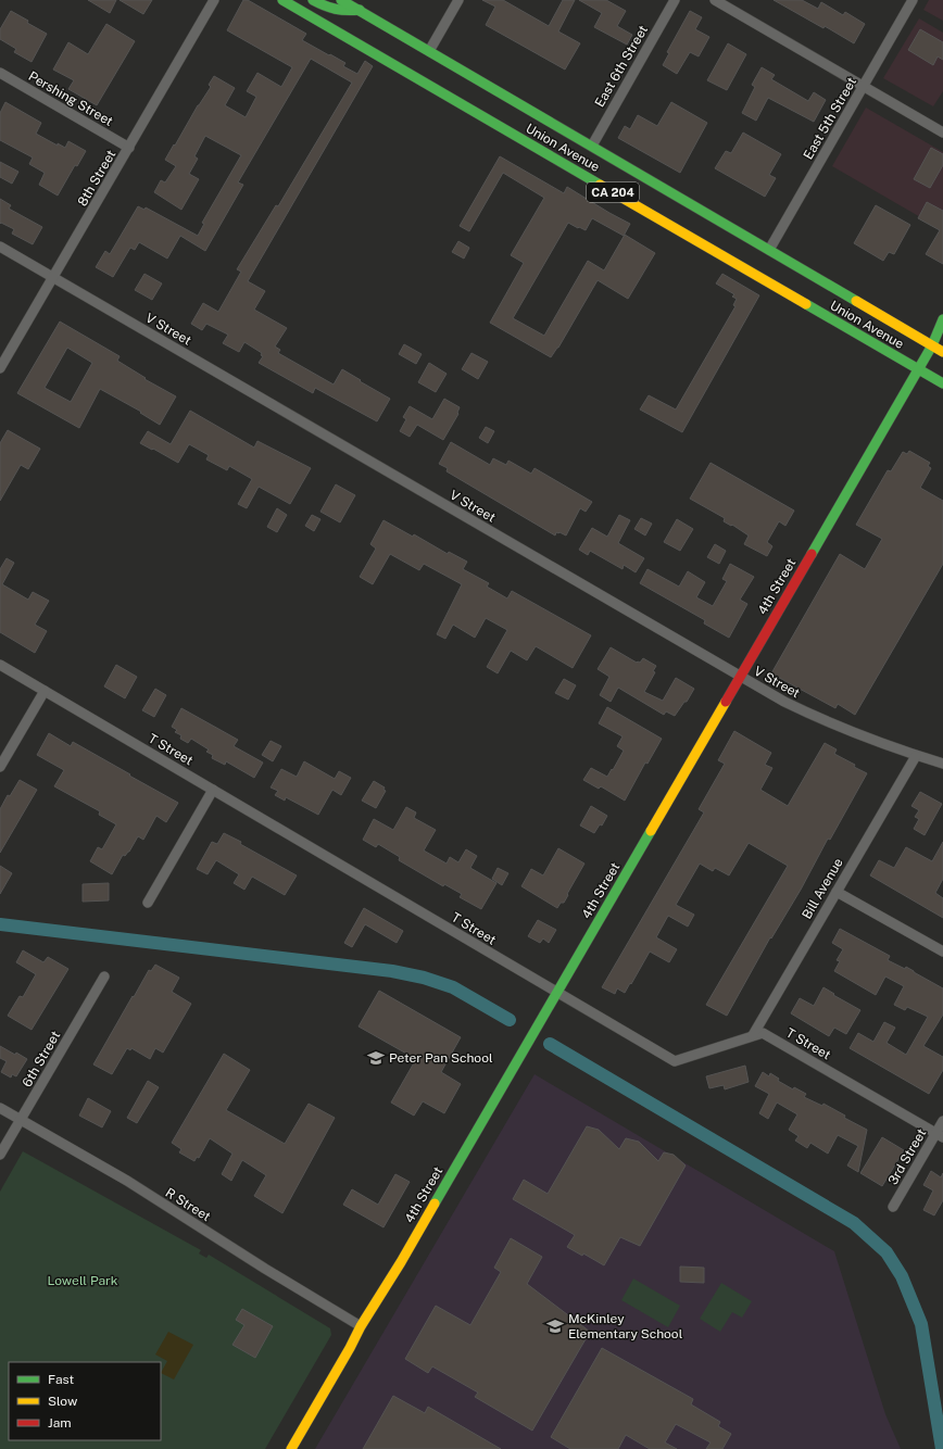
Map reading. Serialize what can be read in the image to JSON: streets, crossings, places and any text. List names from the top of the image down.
{
  "streets": {
    "main road": ["Union Avenue", "CA 204", "4th Street"],
    "street": [
      "East 6th Street",
      "Pershing Street",
      "East 5th Street",
      "8th Street",
      "V Street",
      "T Street",
      "Bill Avenue",
      "6th Street",
      "3rd Street",
      "R Street"
    ]
  },
  "crossings": [
    ["East 6th Street", "Union Avenue"],
    ["Pershing Street", "8th Street"],
    ["East 5th Street", "Union Avenue"],
    ["Union Avenue", "4th Street"],
    ["8th Street", "V Street"],
    ["V Street", "4th Street"],
    ["V Street", "Bill Avenue"],
    ["4th Street", "T Street"],
    ["4th Street", "R Street"],
    ["T Street", "Bill Avenue"],
    ["T Street", "3rd Street"],
    ["6th Street", "R Street"]
  ],
  "parks": ["Lowell Park"],
  "places": {
    "school or university": ["Peter Pan School", "McKinley Elementary School"]
  },
  "legend": ["Fast", "Slow", "Jam"]
}
